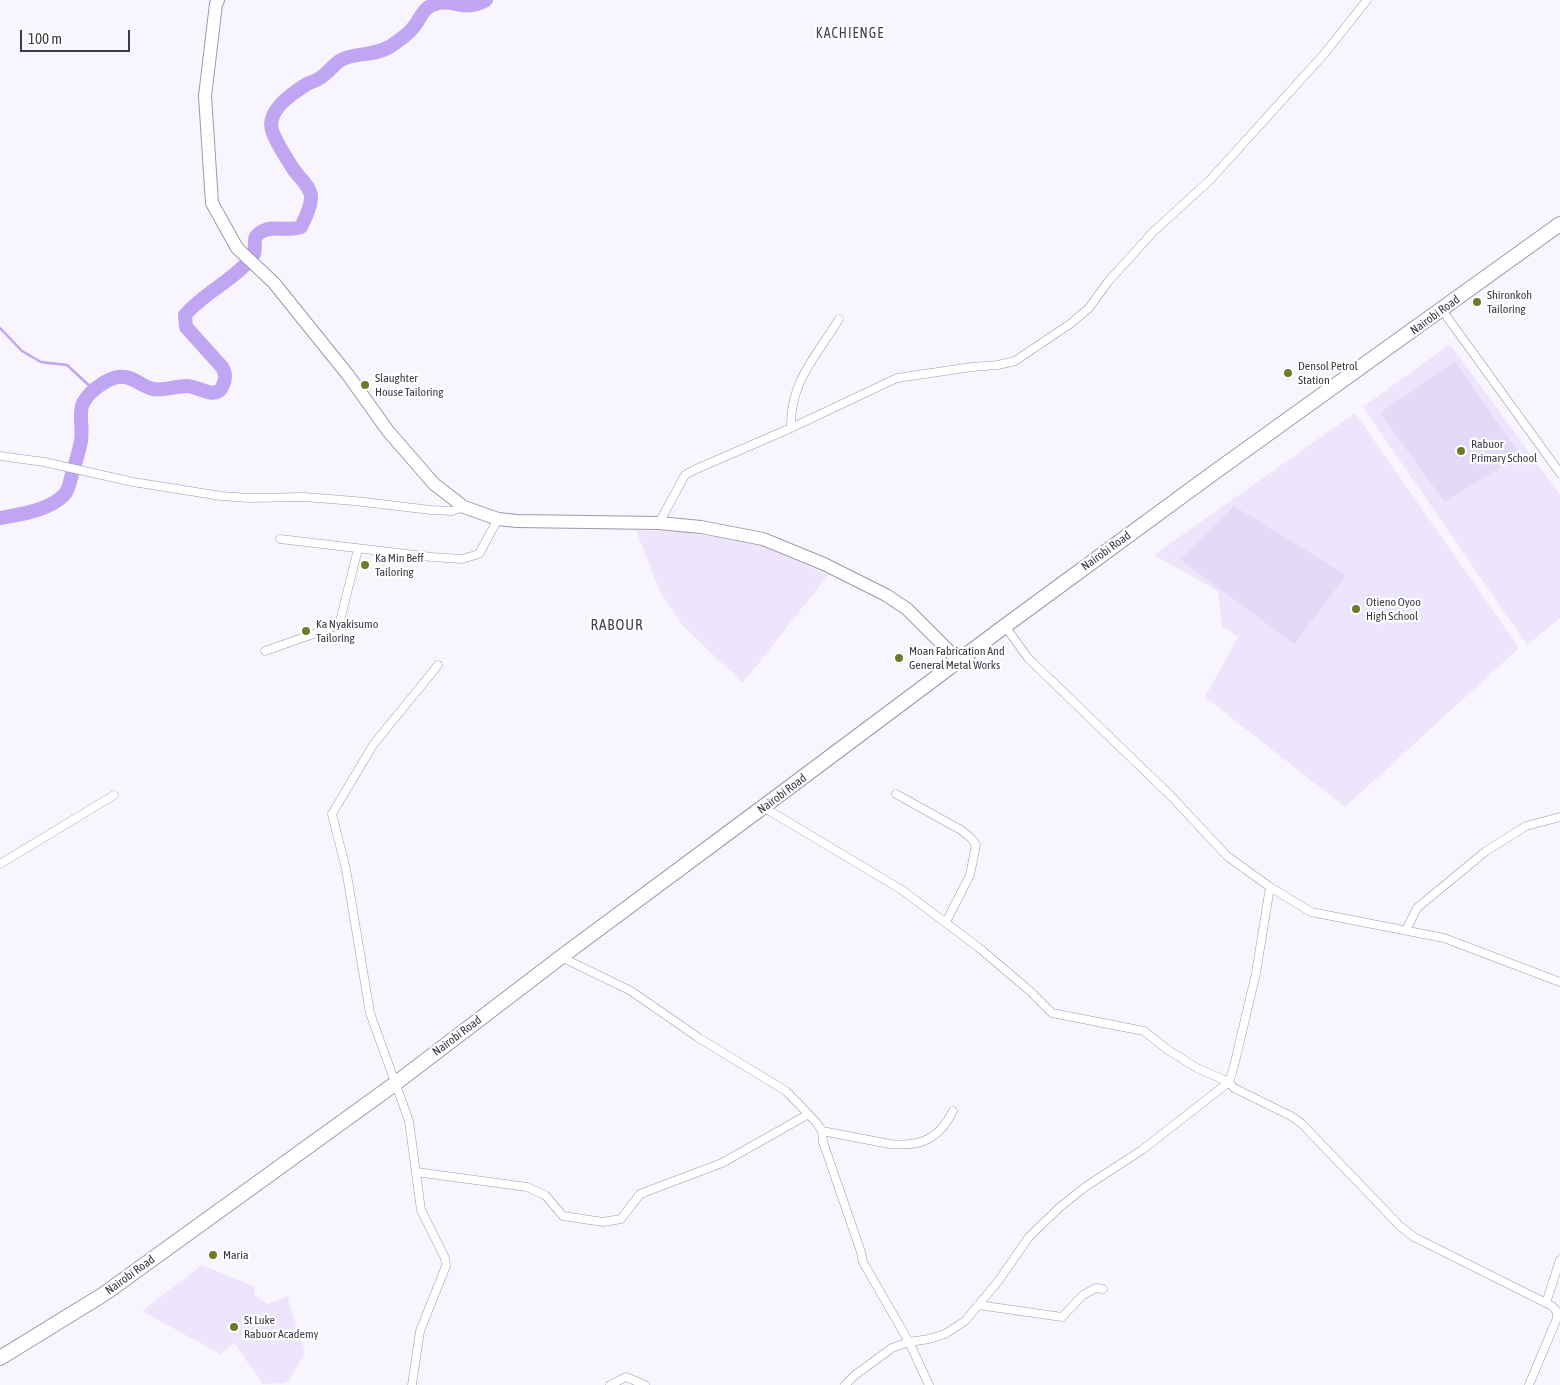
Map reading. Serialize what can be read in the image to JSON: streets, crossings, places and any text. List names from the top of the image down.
{
  "streets": {
    "highway": ["Nairobi Road"]
  },
  "districts": ["KACHIENGE", "RABOUR"],
  "places": [
    "Shironkoh Tailoring",
    "Densol Petrol Station",
    "Slaughter House Tailoring",
    "Rabuor Primary School",
    "Ka Min Beff Tailoring",
    "Otieno Oyoo High School",
    "Ka Nyakisumo Tailoring",
    "Moan Fabrication And General Metal Works",
    "Maria",
    "St Luke Rabuor Academy"
  ],
  "scale_bar": "100 m"
}
